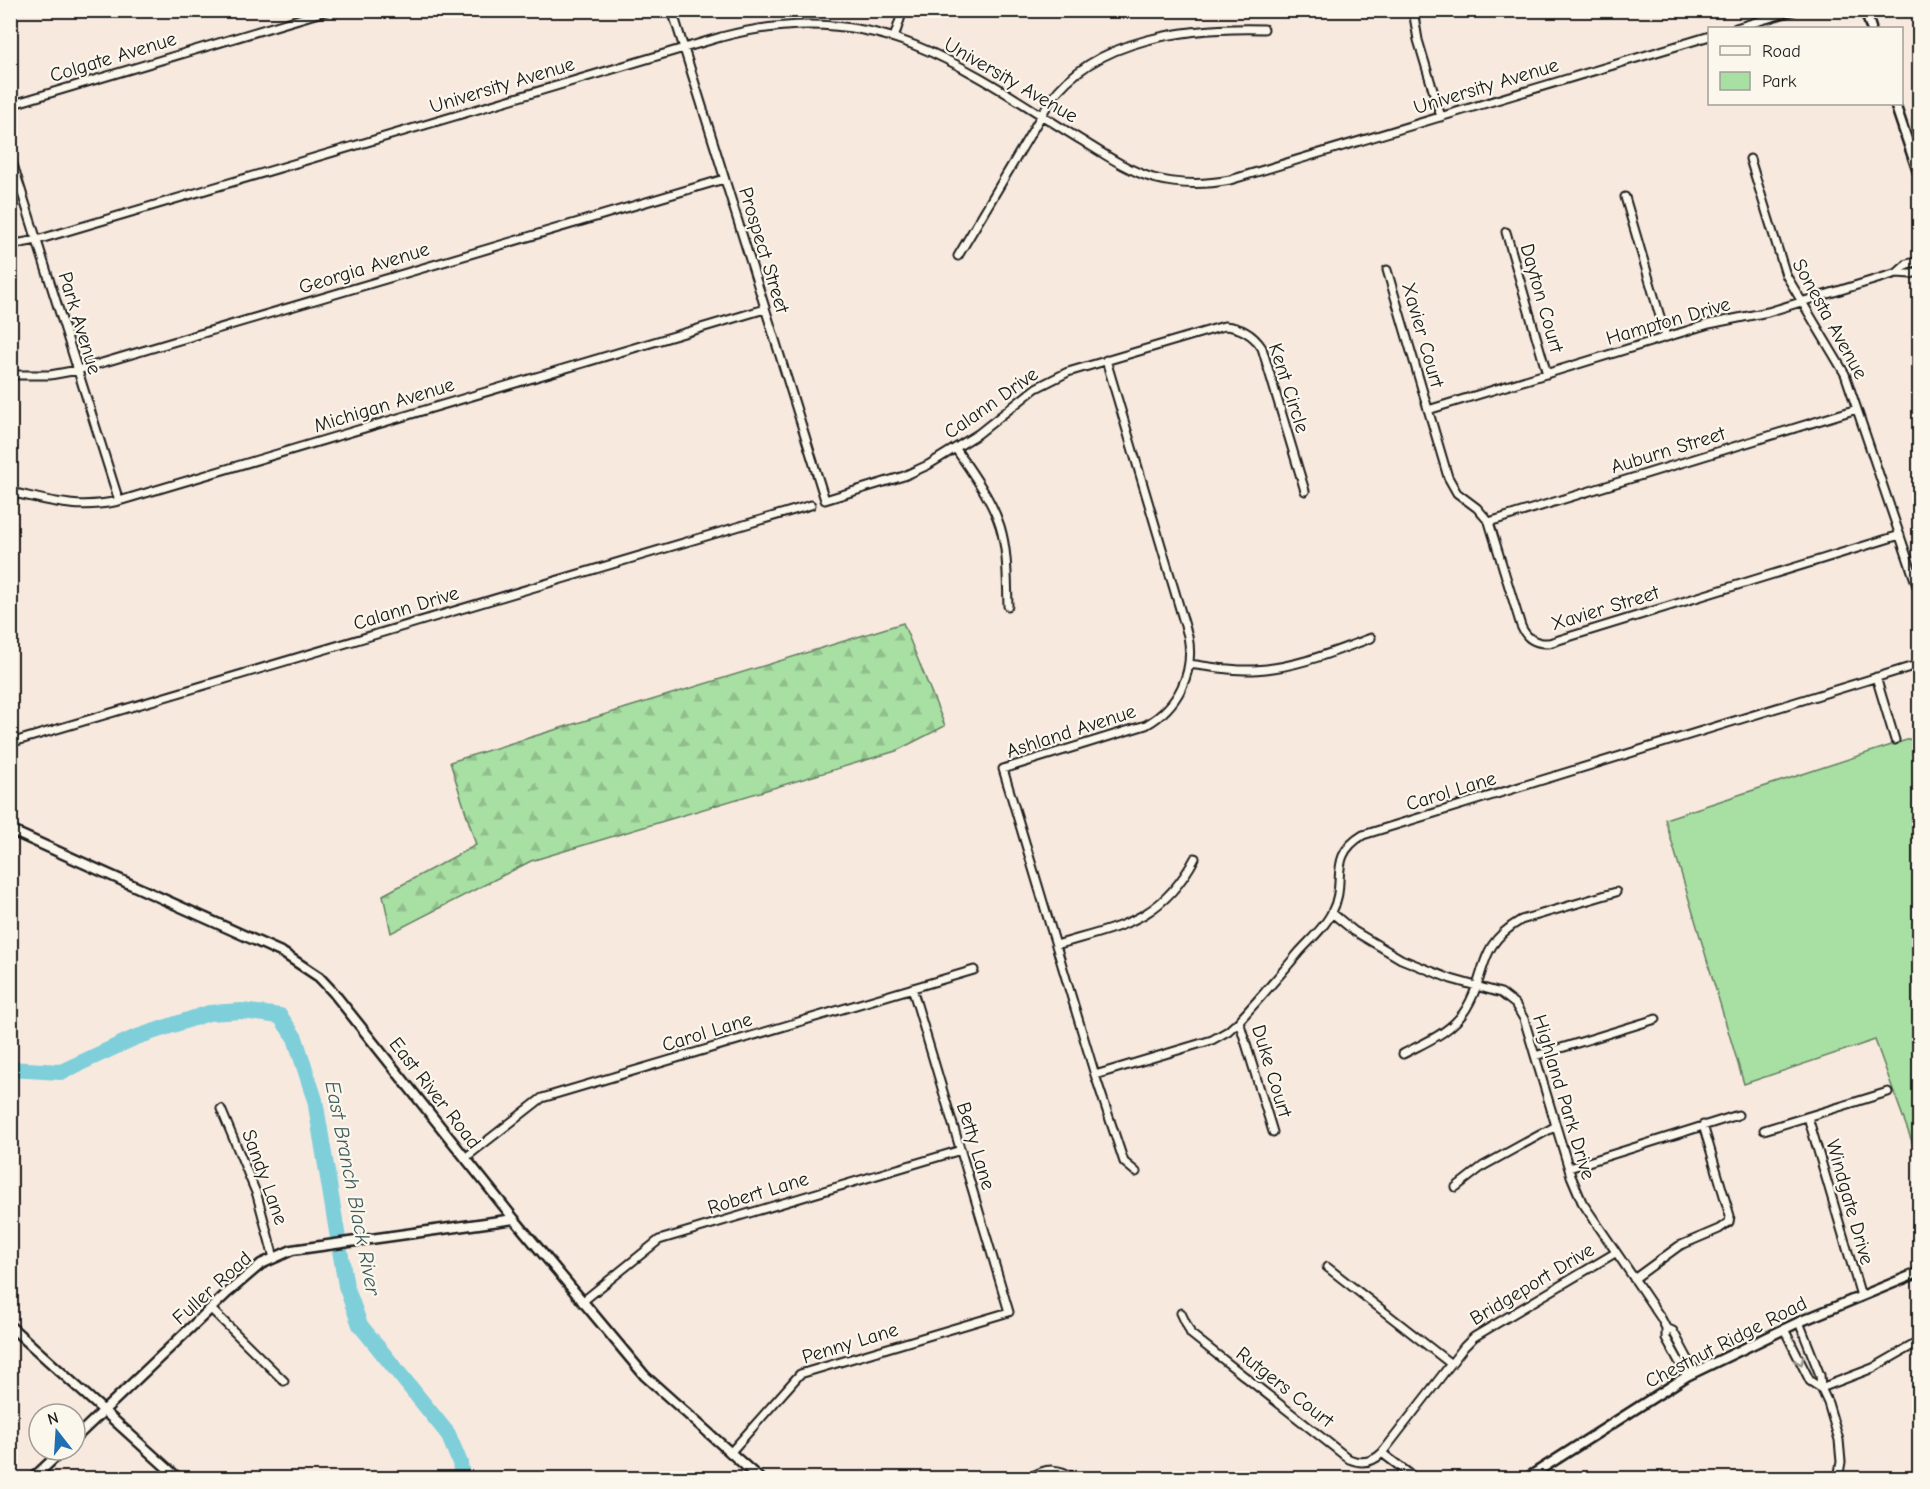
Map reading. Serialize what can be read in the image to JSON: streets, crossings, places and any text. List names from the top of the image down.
{
  "streets": {
    "street": [
      "Colgate Avenue",
      "University Avenue",
      "Prospect Street",
      "Georgia Avenue",
      "Dayton Court",
      "Sonesta Avenue",
      "Hampton Drive",
      "Park Avenue",
      "Xavier Court",
      "Kent Circle",
      "Calann Drive",
      "Michigan Avenue",
      "Auburn Street",
      "Xavier Street",
      "Ashland Avenue",
      "Carol Lane",
      "Duke Court",
      "East River Road",
      "Highland Park Drive",
      "Betty Lane",
      "Sandy Lane",
      "Robert Lane",
      "Windgate Drive",
      "Bridgeport Drive",
      "Fuller Road",
      "Chestnut Ridge Road",
      "Penny Lane",
      "Rutgers Court"
    ]
  },
  "crossings": [
    ["University Avenue", "Prospect Street"],
    ["University Avenue", "Park Avenue"],
    ["Prospect Street", "Georgia Avenue"],
    ["Prospect Street", "Calann Drive"],
    ["Prospect Street", "Michigan Avenue"],
    ["Georgia Avenue", "Park Avenue"],
    ["Dayton Court", "Hampton Drive"],
    ["Sonesta Avenue", "Hampton Drive"],
    ["Sonesta Avenue", "Auburn Street"],
    ["Sonesta Avenue", "Xavier Street"],
    ["Hampton Drive", "Xavier Court"],
    ["Hampton Drive", "Xavier Street"],
    ["Park Avenue", "Michigan Avenue"],
    ["Xavier Court", "Xavier Street"],
    ["Kent Circle", "Calann Drive"],
    ["Calann Drive", "Ashland Avenue"],
    ["Auburn Street", "Xavier Street"],
    ["Ashland Avenue", "Carol Lane"],
    ["Carol Lane", "Duke Court"],
    ["Carol Lane", "East River Road"],
    ["Carol Lane", "Highland Park Drive"],
    ["Carol Lane", "Betty Lane"],
    ["East River Road", "Robert Lane"],
    ["East River Road", "Fuller Road"],
    ["East River Road", "Penny Lane"],
    ["Highland Park Drive", "Bridgeport Drive"],
    ["Highland Park Drive", "Chestnut Ridge Road"],
    ["Betty Lane", "Robert Lane"],
    ["Betty Lane", "Penny Lane"],
    ["Sandy Lane", "Fuller Road"],
    ["Windgate Drive", "Chestnut Ridge Road"],
    ["Bridgeport Drive", "Rutgers Court"]
  ],
  "water": ["East Branch Black River"],
  "legend": ["Road", "Park"],
  "north": "top"
}
